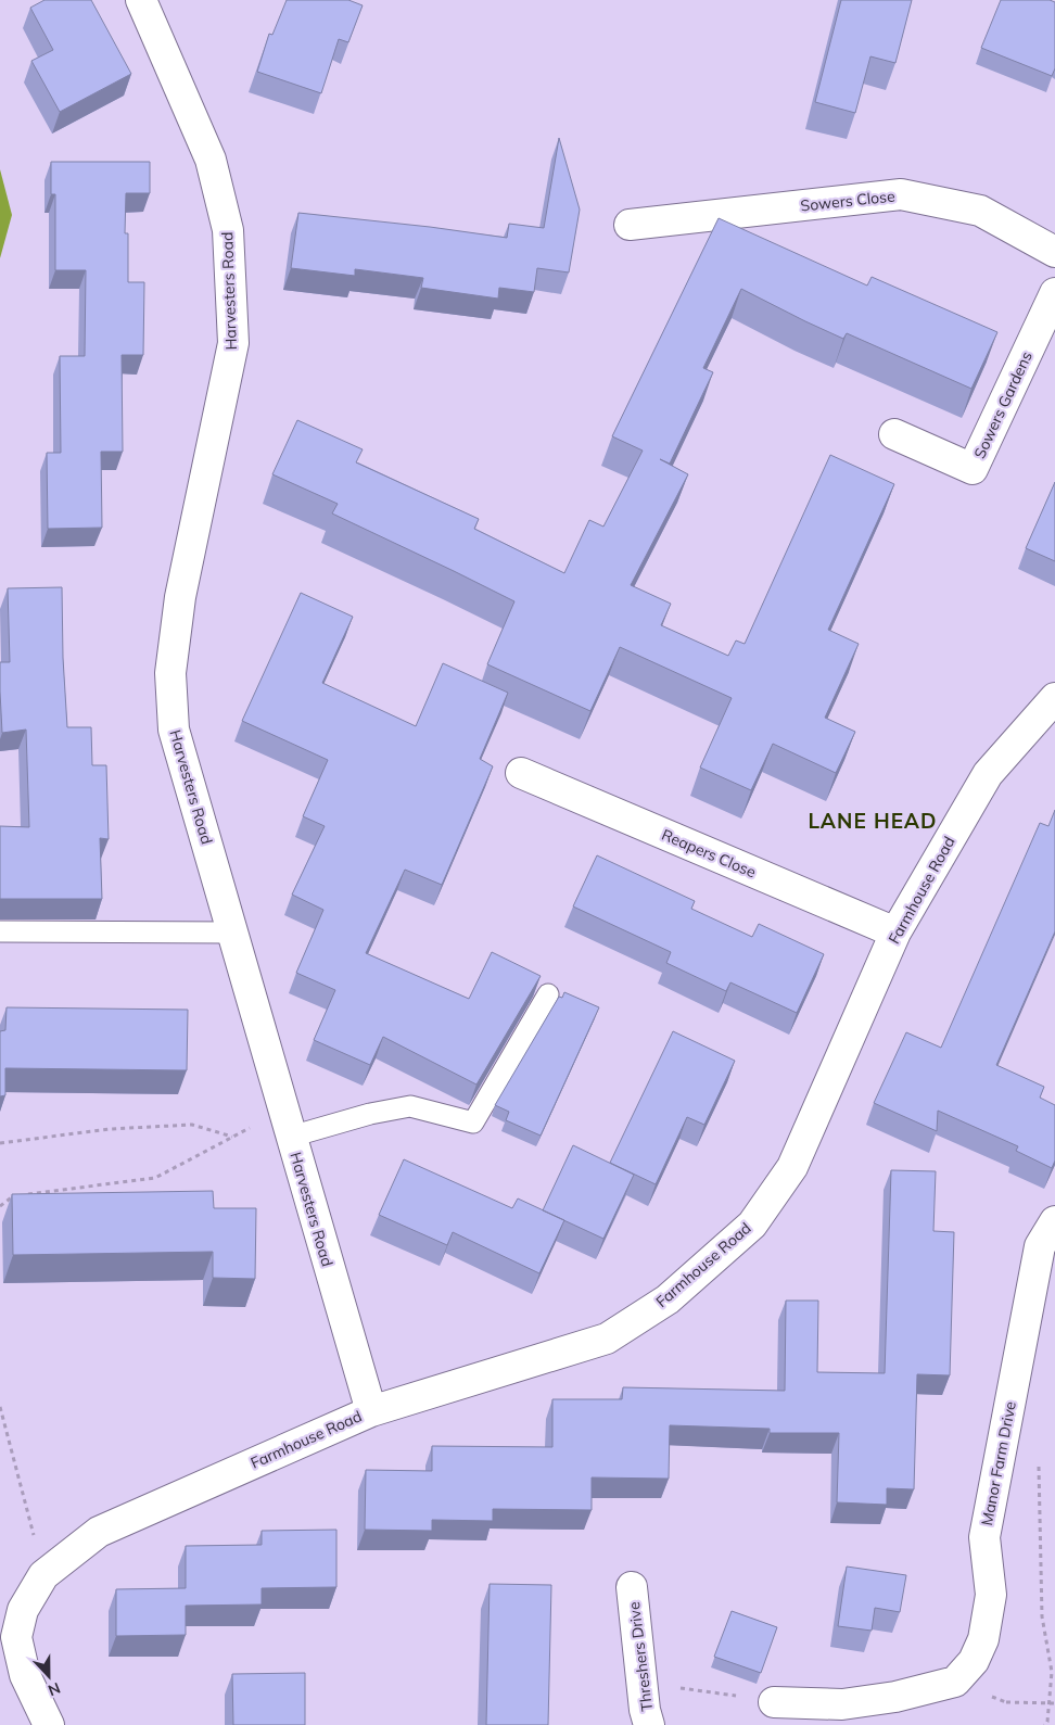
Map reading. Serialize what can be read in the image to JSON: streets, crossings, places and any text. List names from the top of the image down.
{
  "streets": {
    "street": [
      "Sowers Close",
      "Harvesters Road",
      "Sowers Gardens",
      "Reapers Close",
      "Farmhouse Road",
      "Manor Farm Drive",
      "Threshers Drive"
    ]
  },
  "crossings": [
    ["Harvesters Road", "Farmhouse Road"],
    ["Reapers Close", "Farmhouse Road"]
  ],
  "districts": ["LANE HEAD"],
  "north": "bottom"
}
